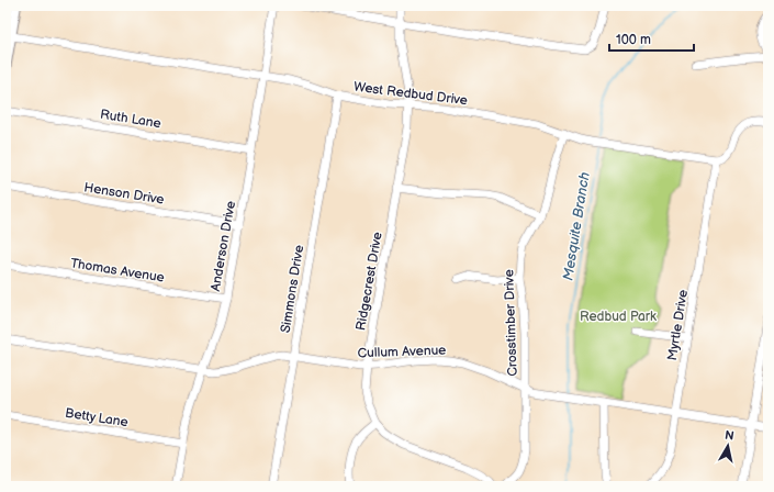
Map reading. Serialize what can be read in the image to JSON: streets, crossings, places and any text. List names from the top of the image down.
{
  "streets": {
    "street": [
      "West Redbud Drive",
      "Ruth Lane",
      "Henson Drive",
      "Anderson Drive",
      "Thomas Avenue",
      "Ridgecrest Drive",
      "Simmons Drive",
      "Crosstimber Drive",
      "Myrtle Drive",
      "Cullum Avenue",
      "Betty Lane"
    ]
  },
  "crossings": [
    ["West Redbud Drive", "Anderson Drive"],
    ["West Redbud Drive", "Ridgecrest Drive"],
    ["West Redbud Drive", "Simmons Drive"],
    ["West Redbud Drive", "Crosstimber Drive"],
    ["West Redbud Drive", "Myrtle Drive"],
    ["Ruth Lane", "Anderson Drive"],
    ["Henson Drive", "Anderson Drive"],
    ["Anderson Drive", "Thomas Avenue"],
    ["Anderson Drive", "Cullum Avenue"],
    ["Anderson Drive", "Betty Lane"],
    ["Ridgecrest Drive", "Cullum Avenue"],
    ["Simmons Drive", "Cullum Avenue"],
    ["Crosstimber Drive", "Cullum Avenue"],
    ["Myrtle Drive", "Cullum Avenue"]
  ],
  "water": ["Mesquite Branch"],
  "parks": ["Redbud Park"],
  "scale_bar": "100 m",
  "north": "top"
}
